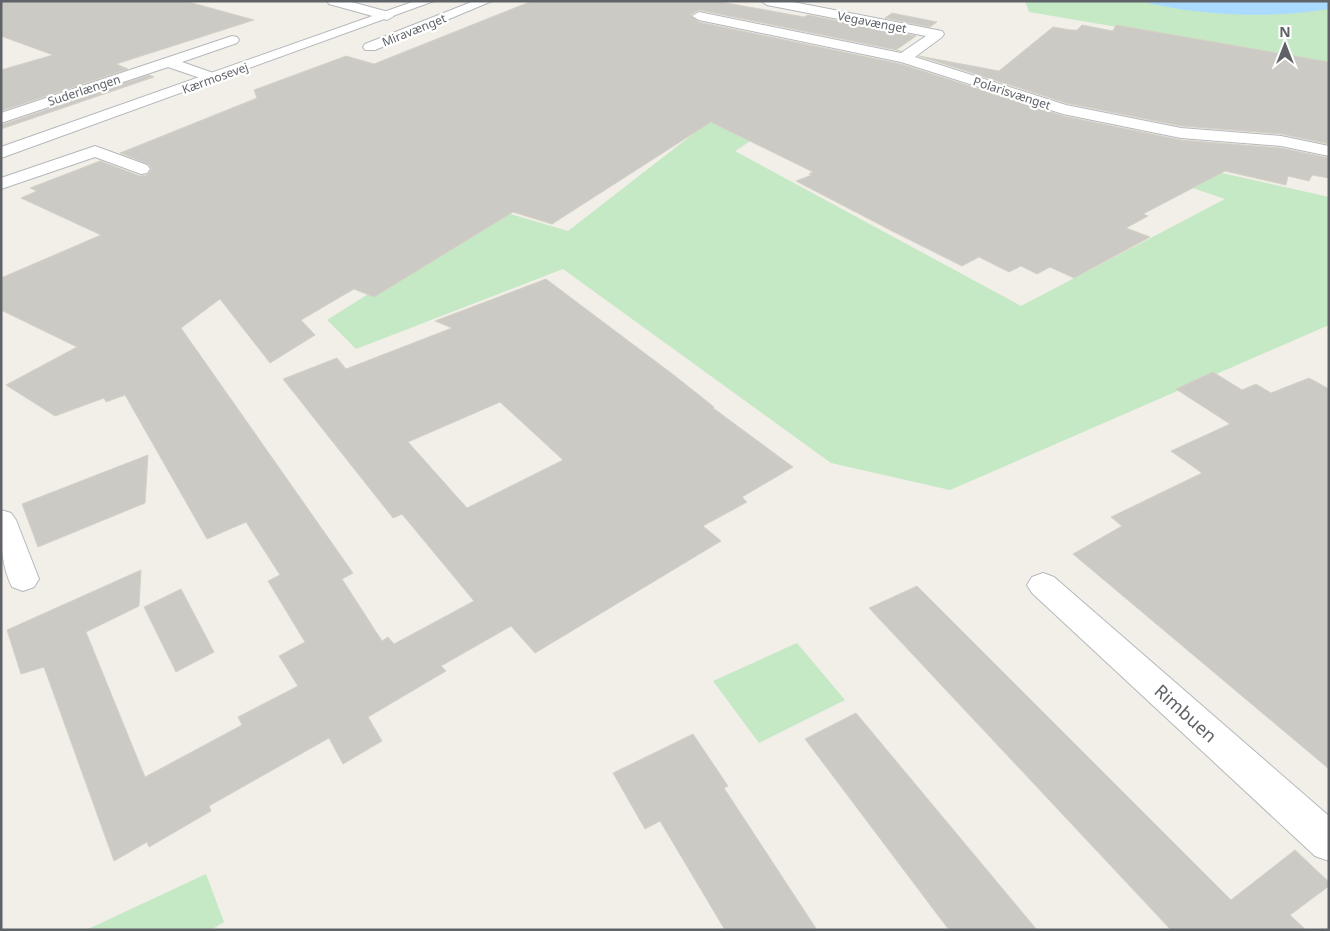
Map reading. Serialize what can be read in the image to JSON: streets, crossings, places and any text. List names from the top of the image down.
{
  "streets": {
    "street": [
      "Vegavænget",
      "Miravænget",
      "Kærmosevej",
      "Suderlængen",
      "Polarisvænget",
      "Rimbuen"
    ]
  },
  "crossings": [
    ["Vegavænget", "Polarisvænget"]
  ],
  "north": "top"
}
